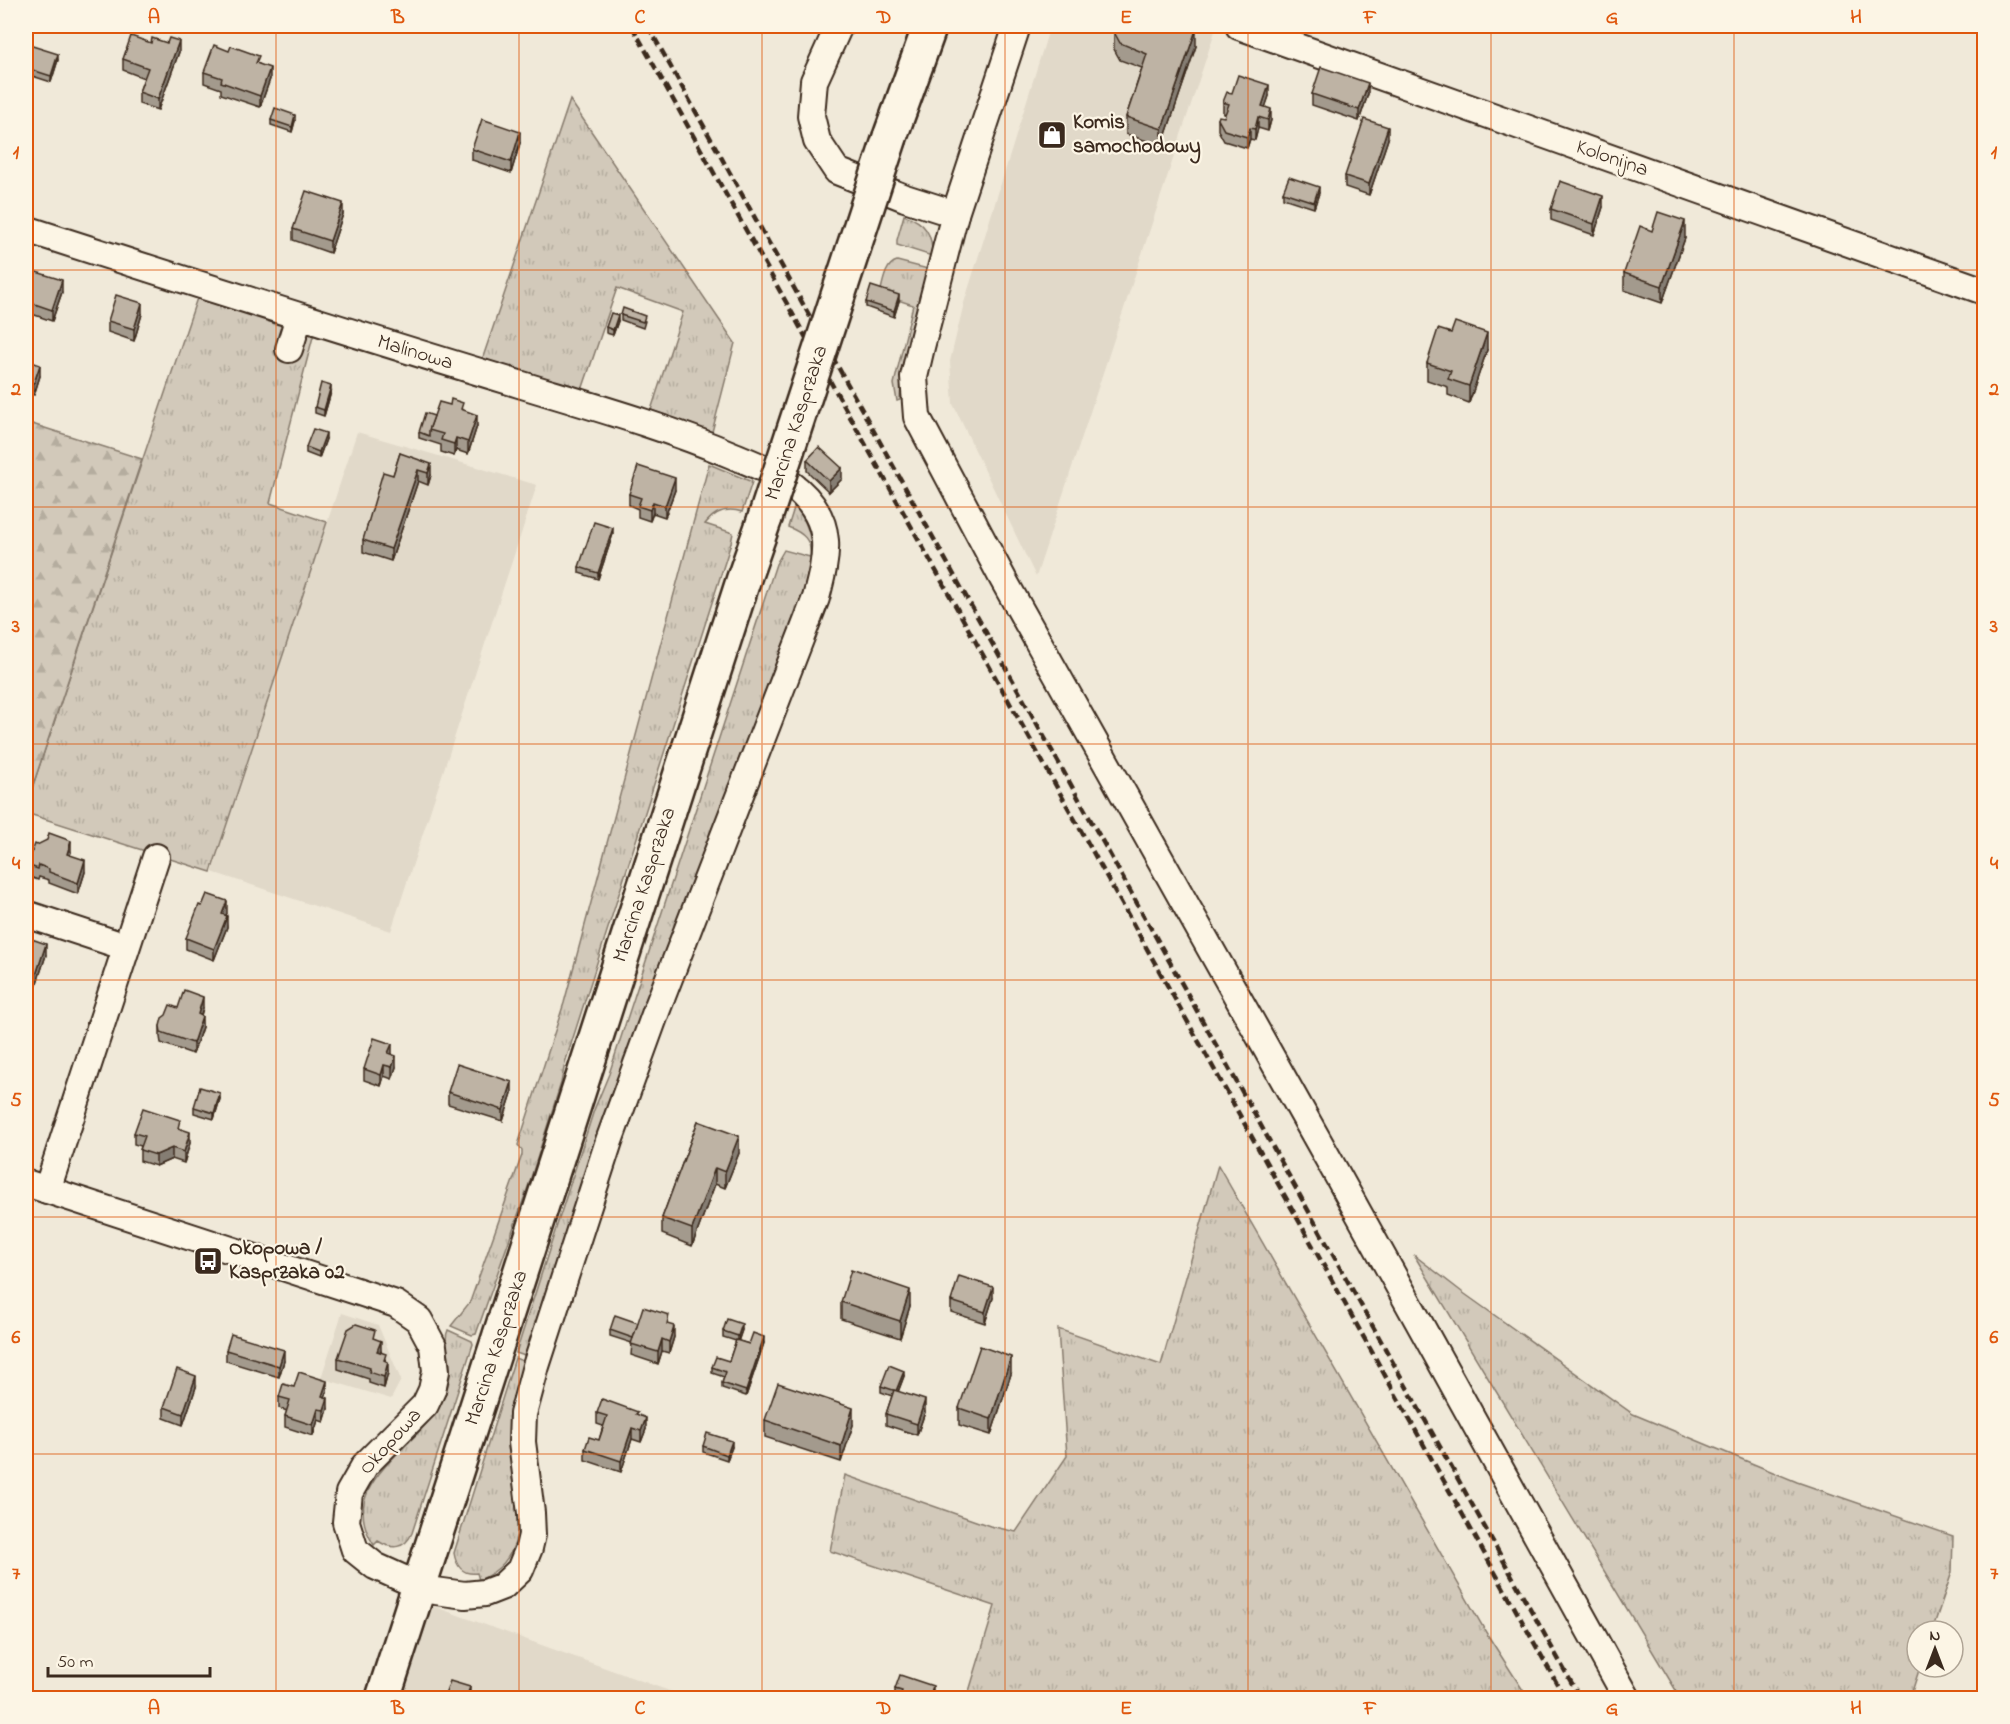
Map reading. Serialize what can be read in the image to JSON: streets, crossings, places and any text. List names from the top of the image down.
{
  "streets": {
    "main road": ["Marcina Kasprzaka"],
    "street": ["Kolonijna", "Malinowa", "Okopowa"]
  },
  "crossings": [
    ["Malinowa", "Marcina Kasprzaka"],
    ["Marcina Kasprzaka", "Okopowa"]
  ],
  "places": {
    "shop": ["Komis samochodowy"],
    "bus stop": ["Okopowa / Kasprzaka 02"]
  },
  "scale_bar": "50 m",
  "north": "top",
  "grid": {
    "columns": [
      "A",
      "B",
      "C",
      "D",
      "E",
      "F",
      "G",
      "H"
    ],
    "rows": [
      "1",
      "2",
      "3",
      "4",
      "5",
      "6",
      "7"
    ]
  }
}
